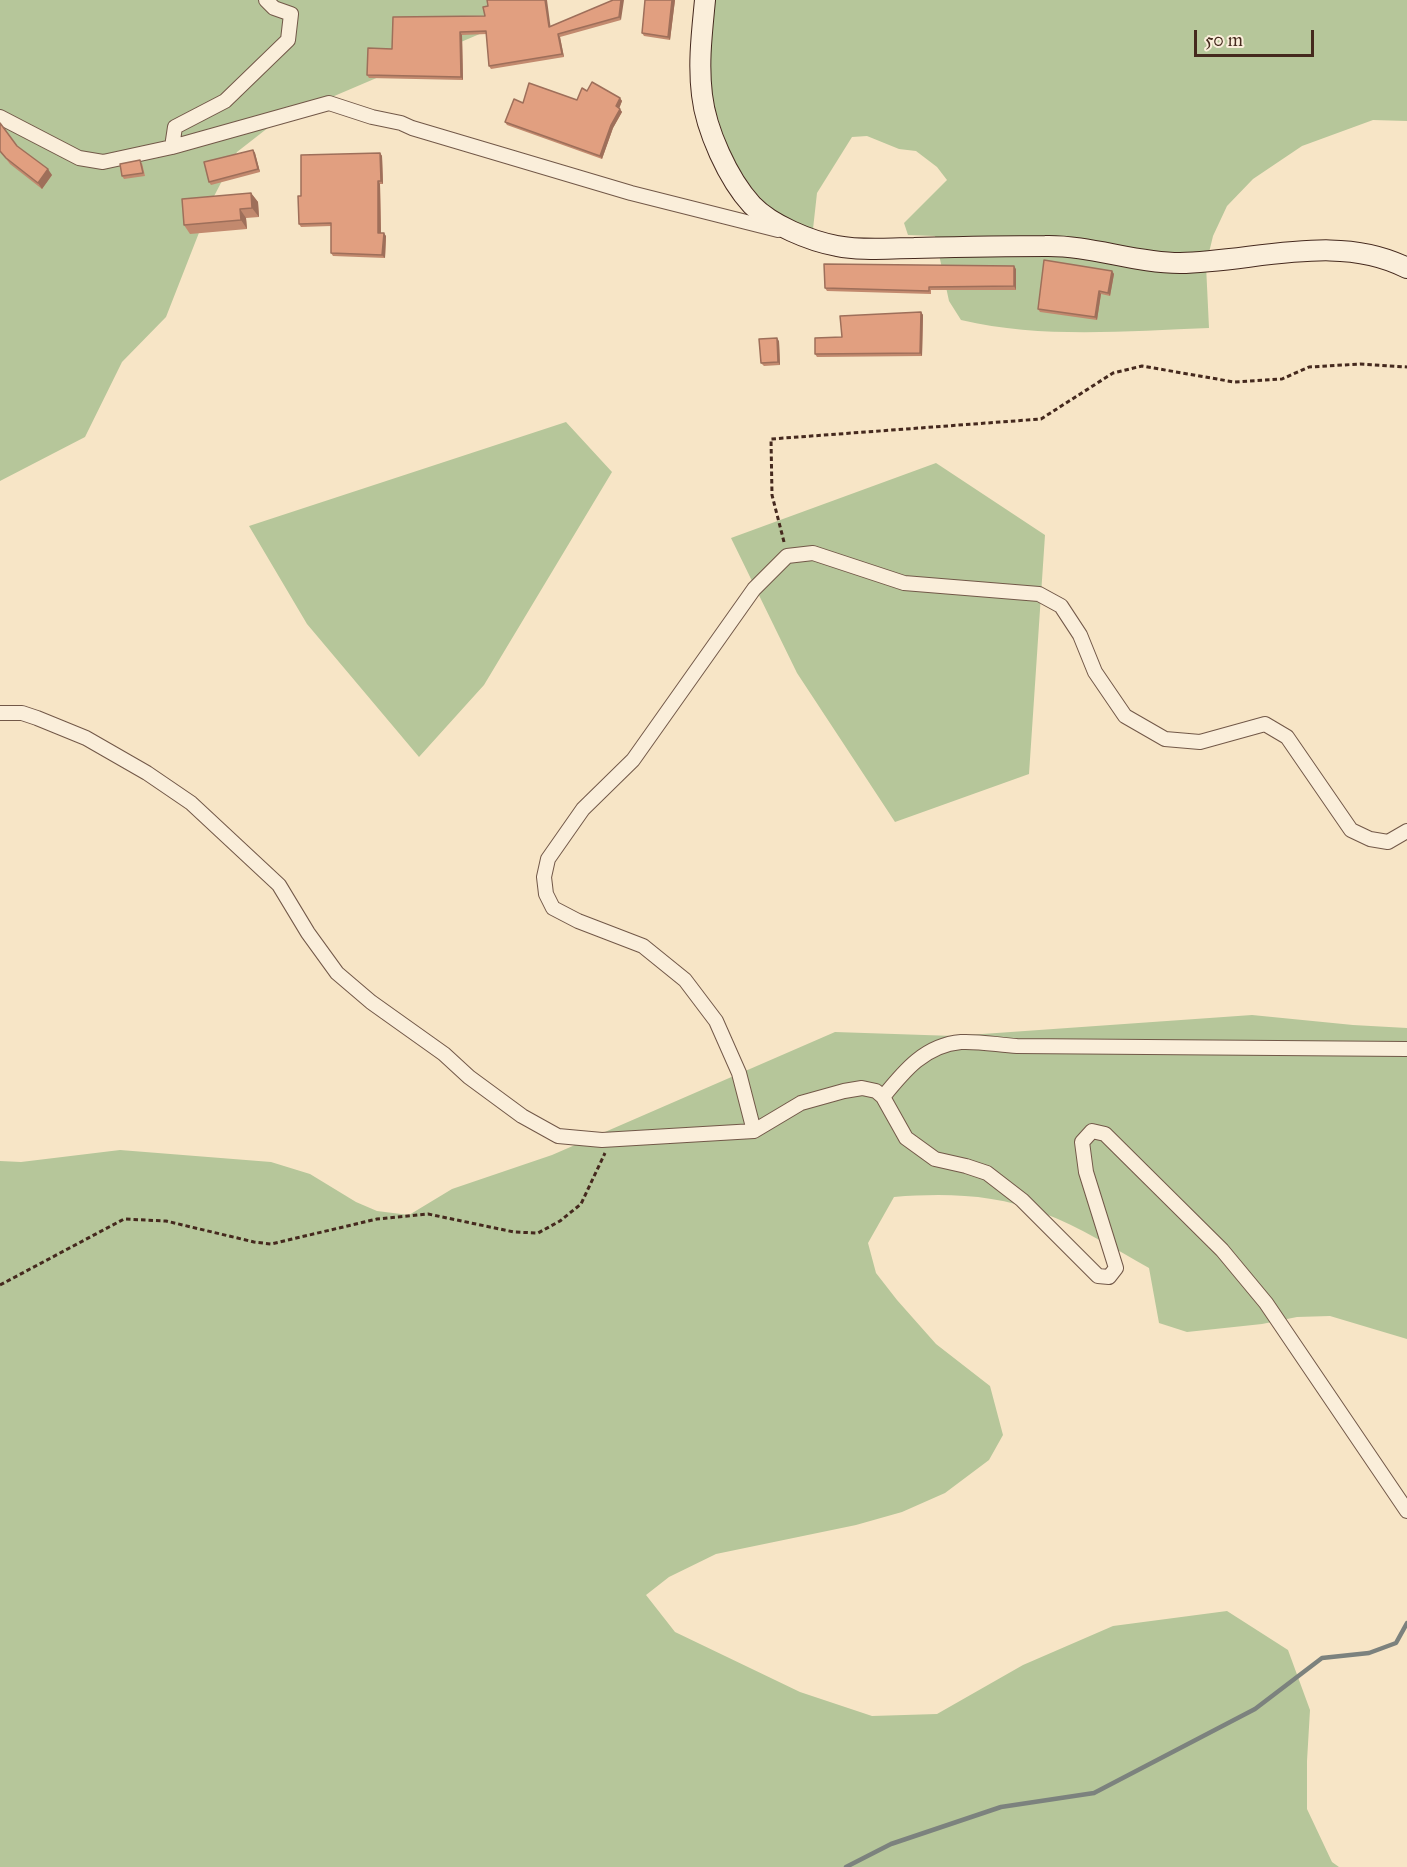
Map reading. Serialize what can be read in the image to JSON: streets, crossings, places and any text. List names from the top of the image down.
{
  "scale_bar": "50 m"
}
